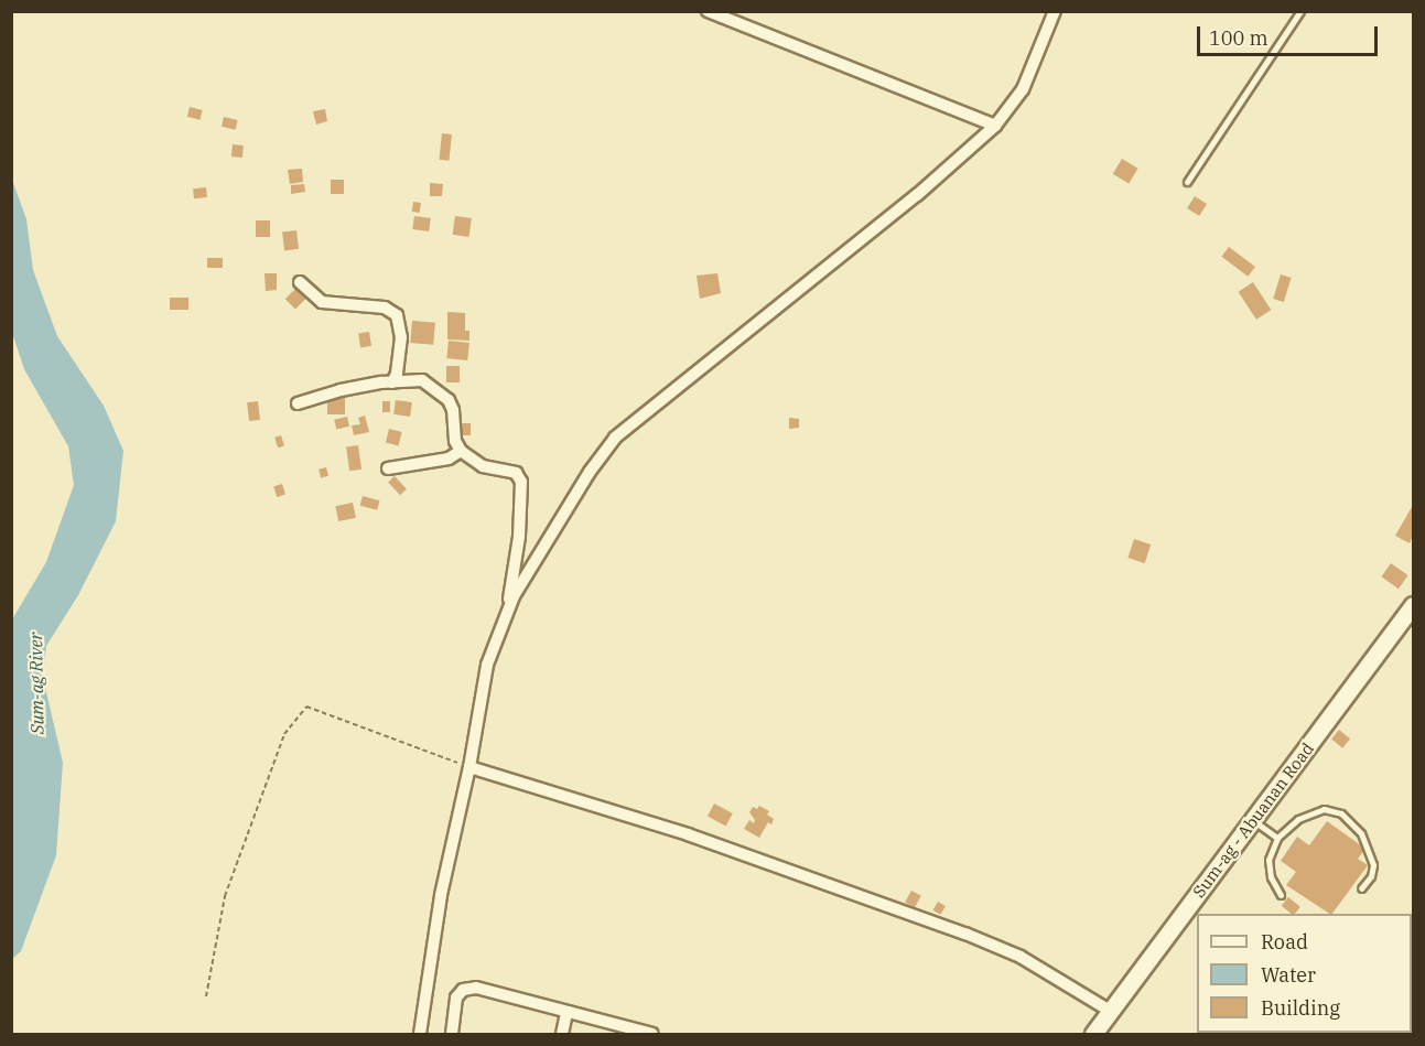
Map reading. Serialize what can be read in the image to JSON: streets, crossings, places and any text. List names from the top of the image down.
{
  "streets": {
    "main road": ["Sum-ag - Abuanan Road"]
  },
  "water": ["Sum-ag River"],
  "legend": ["Road", "Water", "Building"],
  "scale_bar": "100 m"
}
